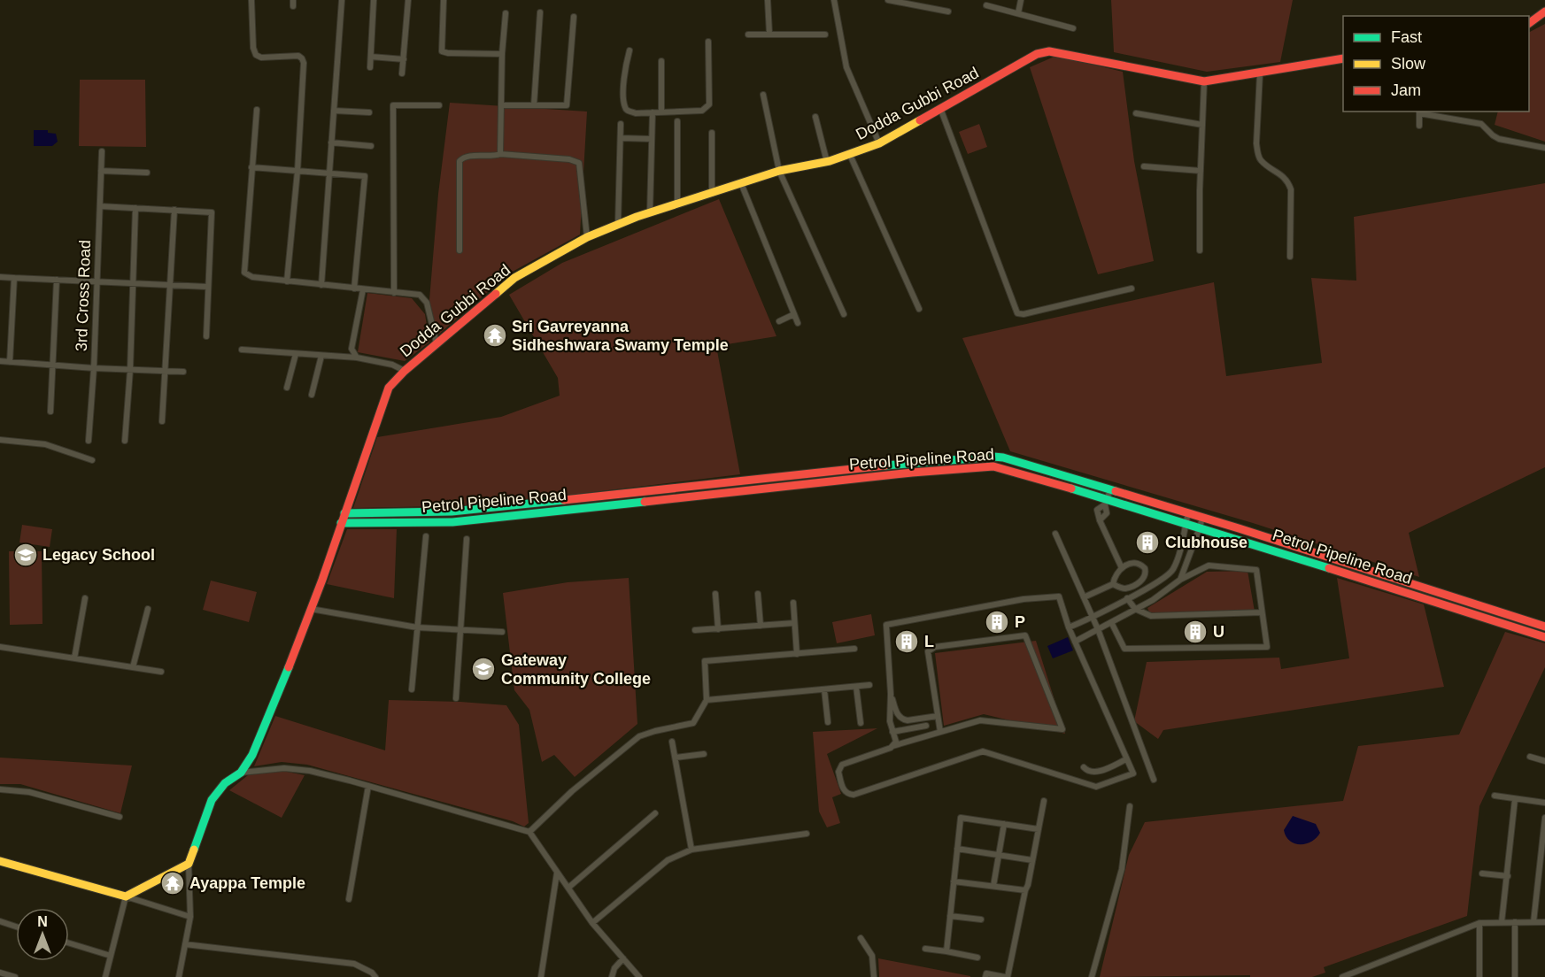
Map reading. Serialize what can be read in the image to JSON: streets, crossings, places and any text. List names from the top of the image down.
{
  "streets": {
    "main road": ["Dodda Gubbi Road", "Petrol Pipeline Road"],
    "street": ["3rd Cross Road"]
  },
  "crossings": [
    ["Dodda Gubbi Road", "Petrol Pipeline Road"]
  ],
  "places": {
    "temple": ["Sri Gavreyanna Sidheshwara Swamy Temple", "Ayappa Temple"],
    "building": [
      "Clubhouse",
      "P",
      "U",
      "L"
    ],
    "school or university": ["Legacy School", "Gateway Community College"]
  },
  "legend": ["Fast", "Slow", "Jam"],
  "north": "top"
}
